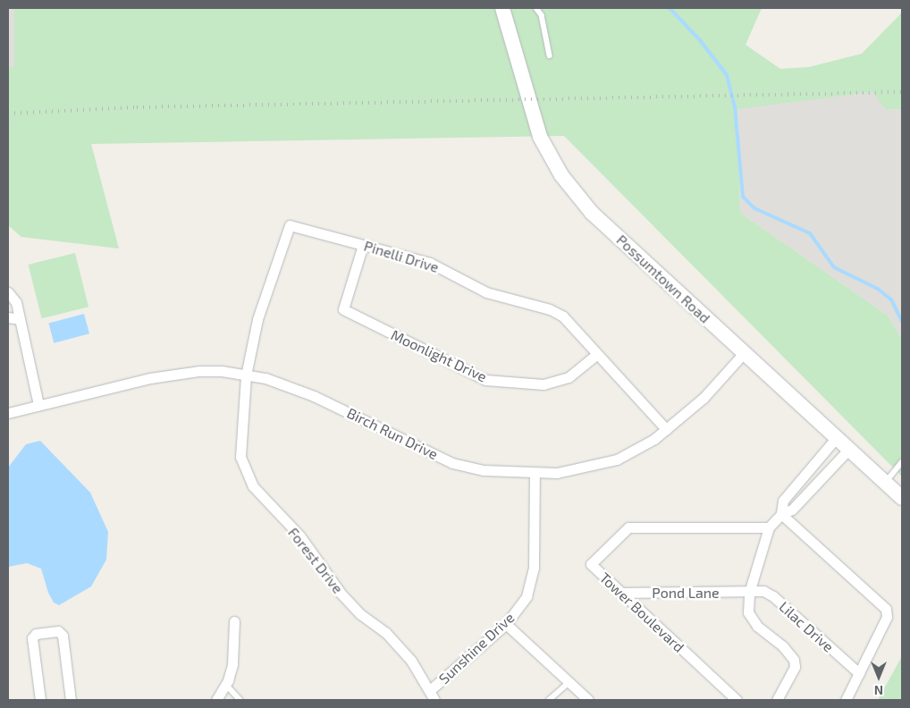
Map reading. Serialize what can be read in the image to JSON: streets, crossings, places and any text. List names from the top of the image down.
{
  "streets": {
    "main road": ["Possumtown Road"],
    "street": [
      "Pinelli Drive",
      "Moonlight Drive",
      "Birch Run Drive",
      "Forest Drive",
      "Pond Lane",
      "Tower Boulevard",
      "Lilac Drive",
      "Sunshine Drive"
    ]
  },
  "crossings": [
    ["Pinelli Drive", "Moonlight Drive"],
    ["Pinelli Drive", "Birch Run Drive"],
    ["Pinelli Drive", "Forest Drive"],
    ["Possumtown Road", "Birch Run Drive"],
    ["Birch Run Drive", "Forest Drive"],
    ["Birch Run Drive", "Sunshine Drive"],
    ["Forest Drive", "Sunshine Drive"],
    ["Pond Lane", "Tower Boulevard"],
    ["Pond Lane", "Lilac Drive"]
  ],
  "north": "bottom"
}
